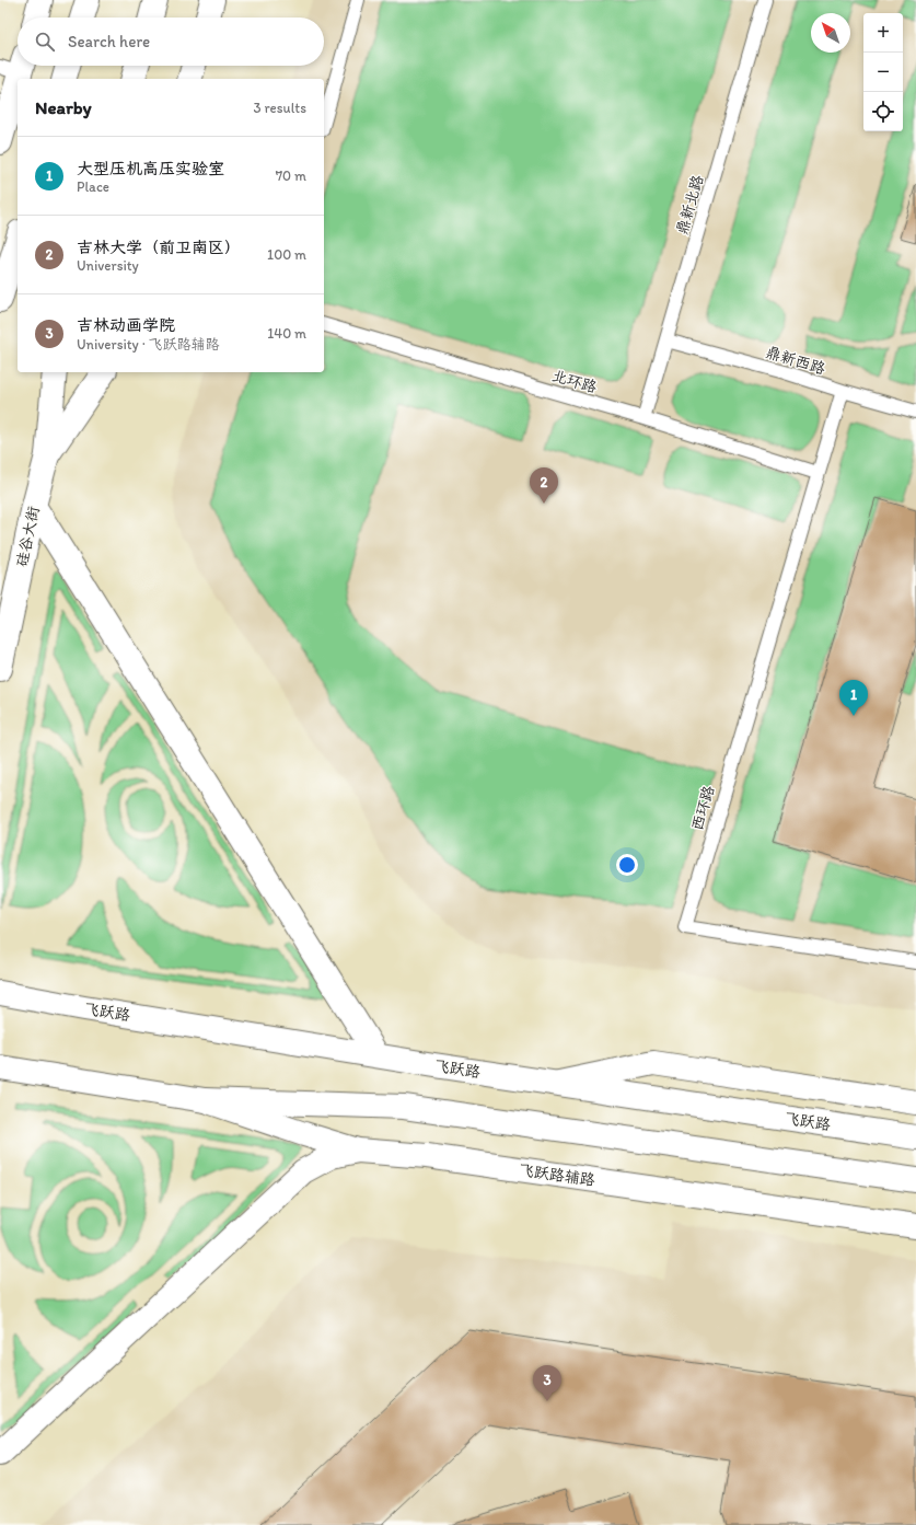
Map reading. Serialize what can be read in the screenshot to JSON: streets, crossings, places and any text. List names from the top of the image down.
{
  "streets": {
    "main road": ["硅谷大街", "飞跃路", "飞跃路辅路"],
    "lane": [
      "鼎新北路",
      "鼎新西路",
      "北环路",
      "西环路"
    ]
  },
  "crossings": [
    ["鼎新北路", "鼎新西路"],
    ["鼎新北路", "北环路"],
    ["北环路", "西环路"]
  ],
  "north": "top left",
  "page": {
    "map_buttons": ["+", "−"],
    "search": "Search here",
    "heading": ["Nearby", "3 results"],
    "list": [
      {
        "mark": "1",
        "name": "大型压机高压实验室",
        "note": "Place",
        "value": "70 m"
      },
      {
        "mark": "2",
        "name": "吉林大学（前卫南区）",
        "note": "University",
        "value": "100 m"
      },
      {
        "mark": "3",
        "name": "吉林动画学院",
        "note": "University · 飞跃路辅路",
        "value": "140 m"
      }
    ],
    "pins": ["2", "1", "3"]
  }
}
